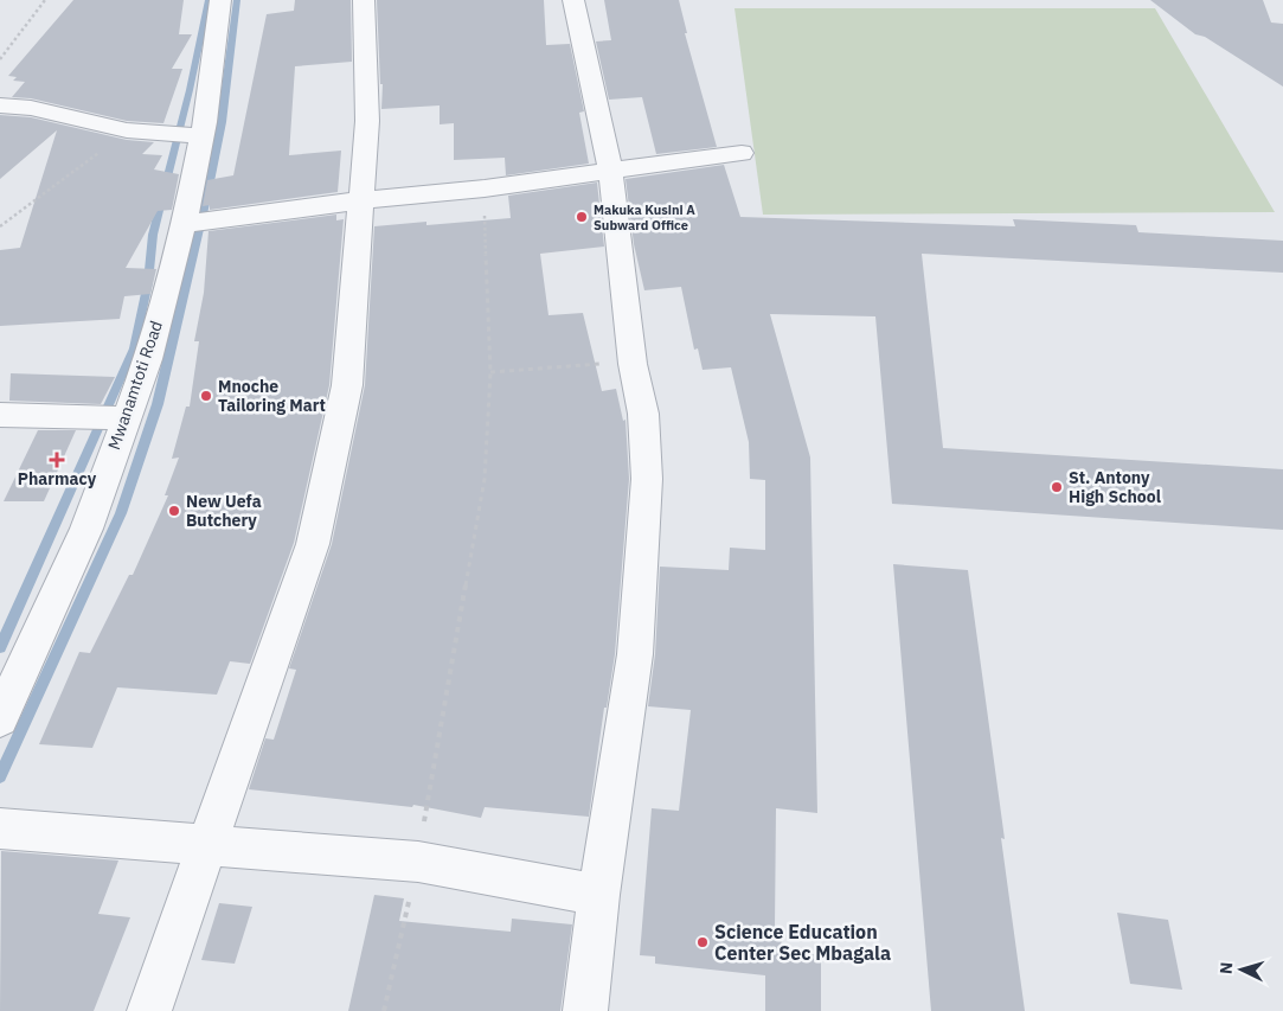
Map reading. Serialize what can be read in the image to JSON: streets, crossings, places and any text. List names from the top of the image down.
{
  "streets": {
    "street": ["Mwanamtoti Road"]
  },
  "places": {
    "other": [
      "Makuka Kusini A Subward Office",
      "Mnoche Tailoring Mart",
      "St. Antony High School",
      "New Uefa Butchery",
      "Science Education Center Sec Mbagala"
    ],
    "health": ["Pharmacy"]
  },
  "north": "left"
}
